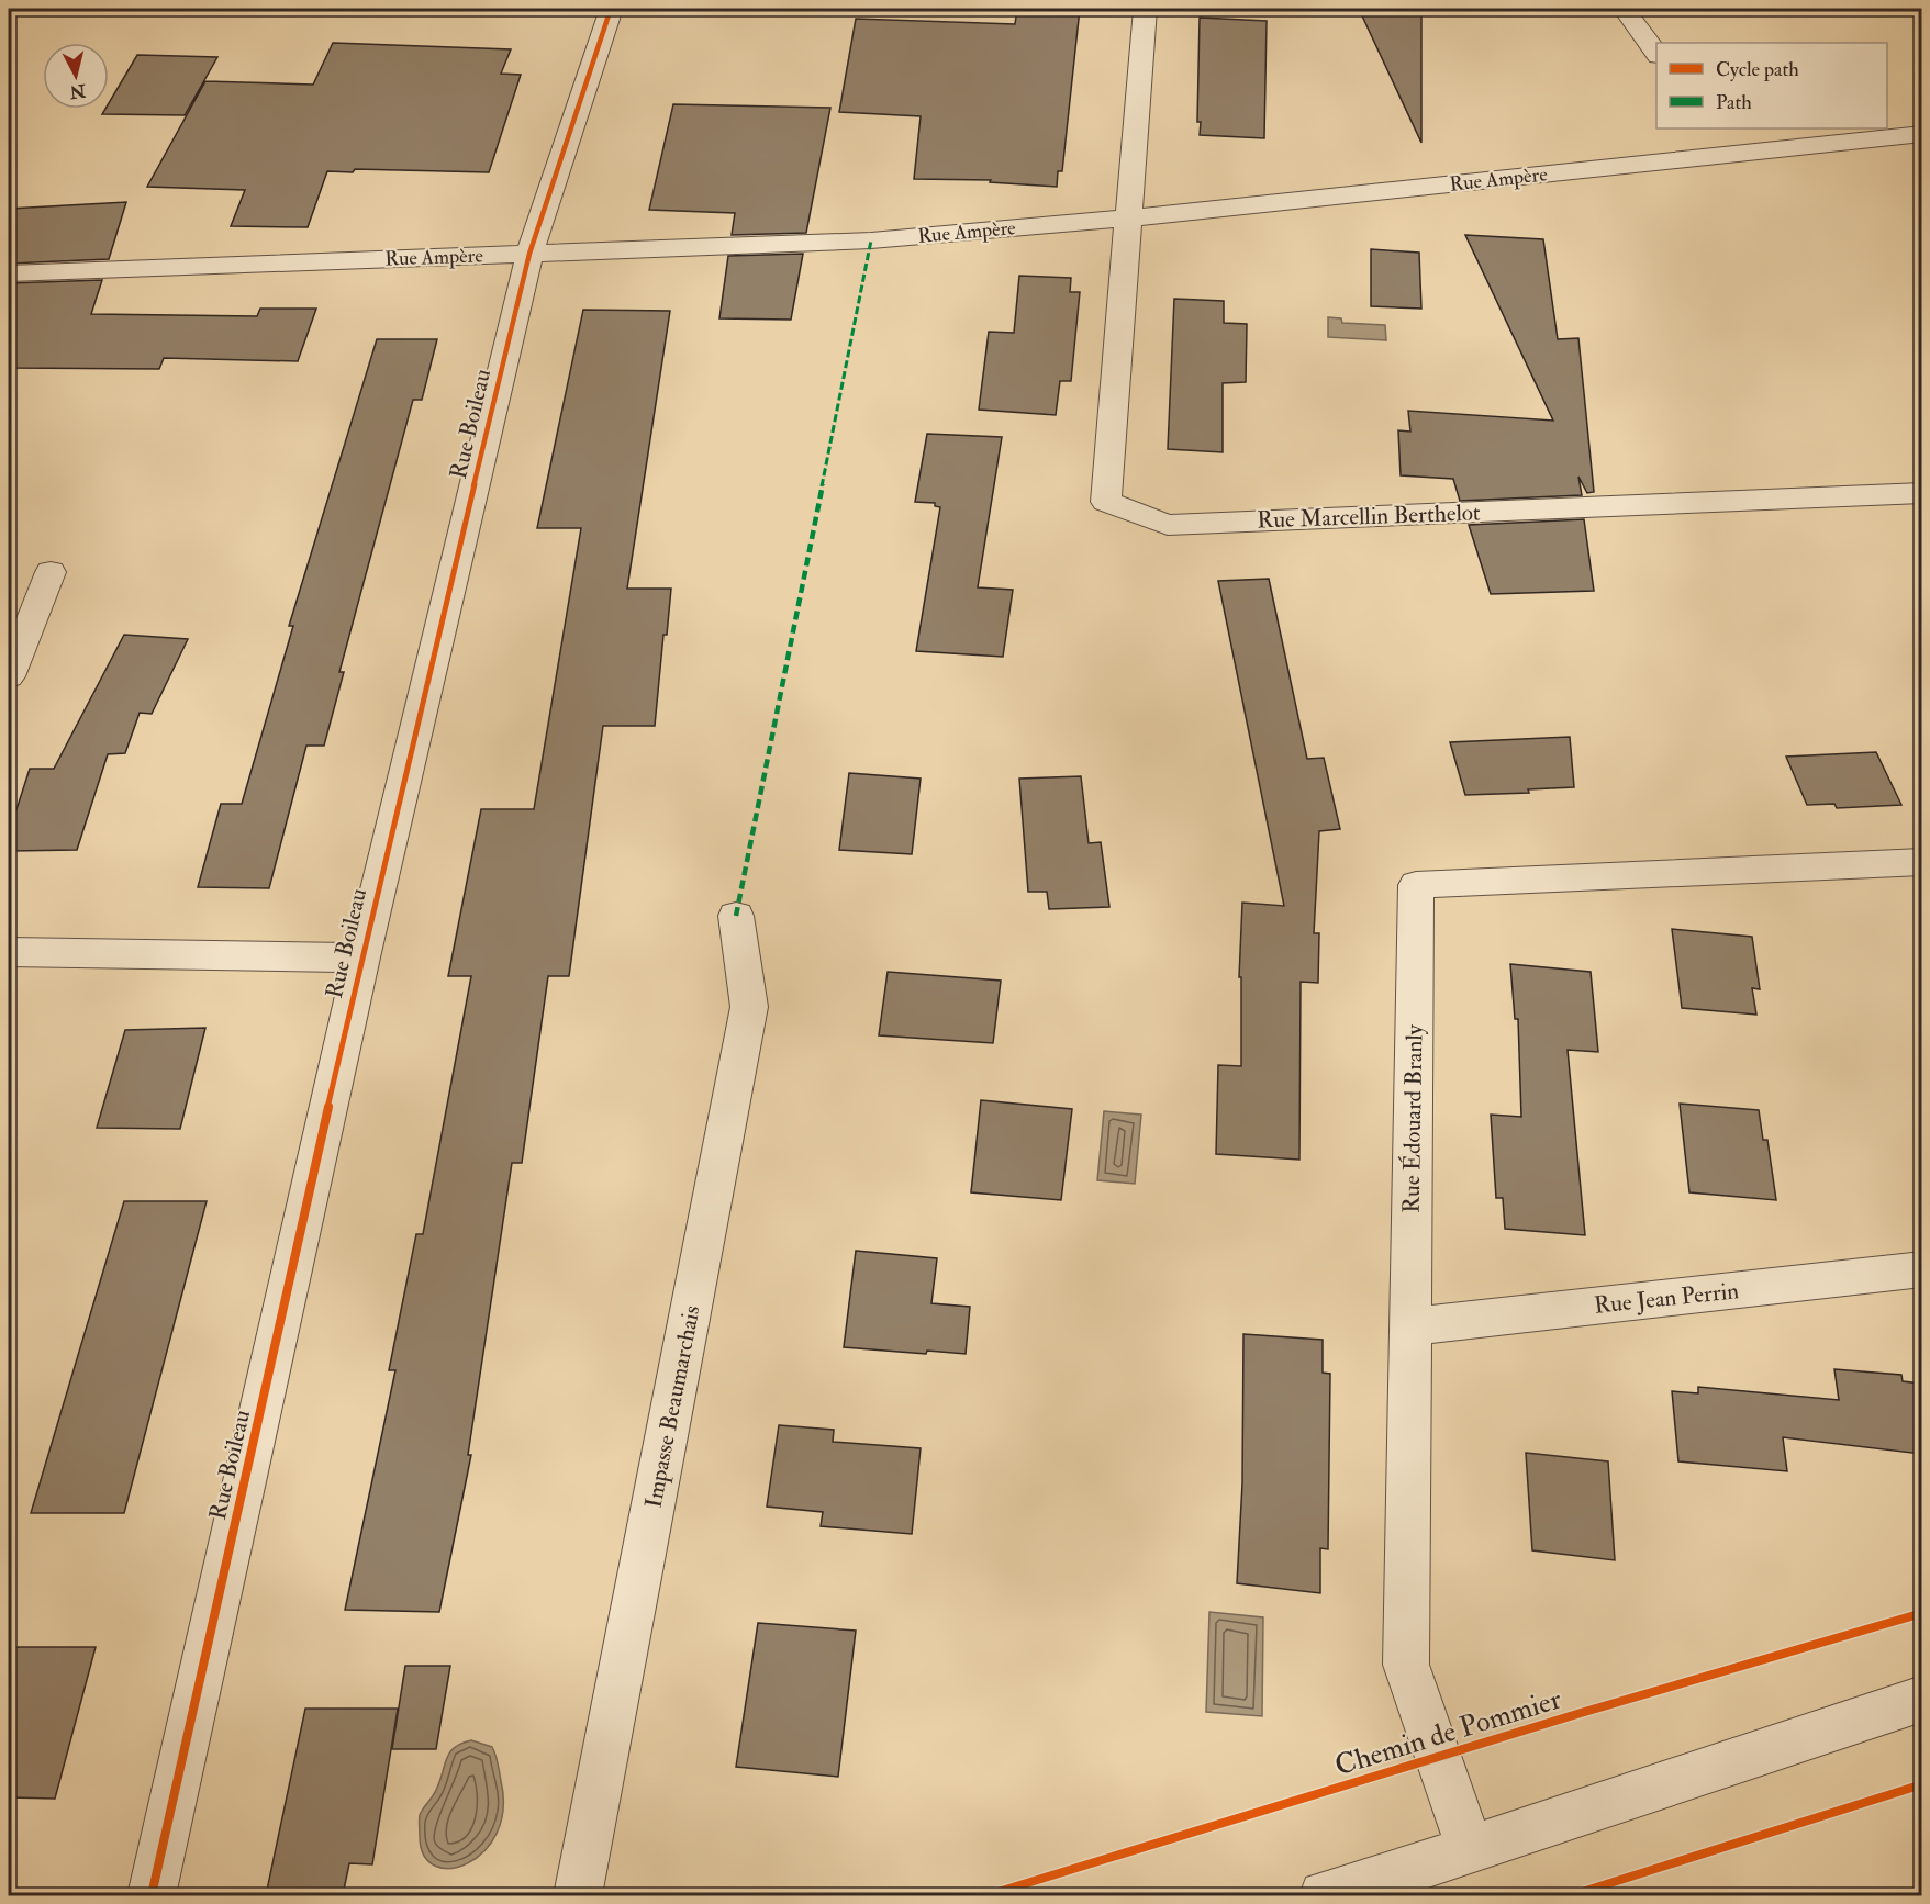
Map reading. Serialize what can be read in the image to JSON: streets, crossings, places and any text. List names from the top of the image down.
{
  "streets": {
    "street": [
      "Rue Ampère",
      "Rue Boileau",
      "Rue Marcellin Berthelot",
      "Rue Édouard Branly",
      "Rue Jean Perrin",
      "Impasse Beaumarchais"
    ],
    "cycle path": ["Chemin de Pommier"]
  },
  "crossings": [
    ["Rue Ampère", "Rue Boileau"],
    ["Rue Ampère", "Rue Marcellin Berthelot"],
    ["Rue Édouard Branly", "Rue Jean Perrin"]
  ],
  "legend": ["Cycle path", "Path"],
  "north": "bottom"
}
